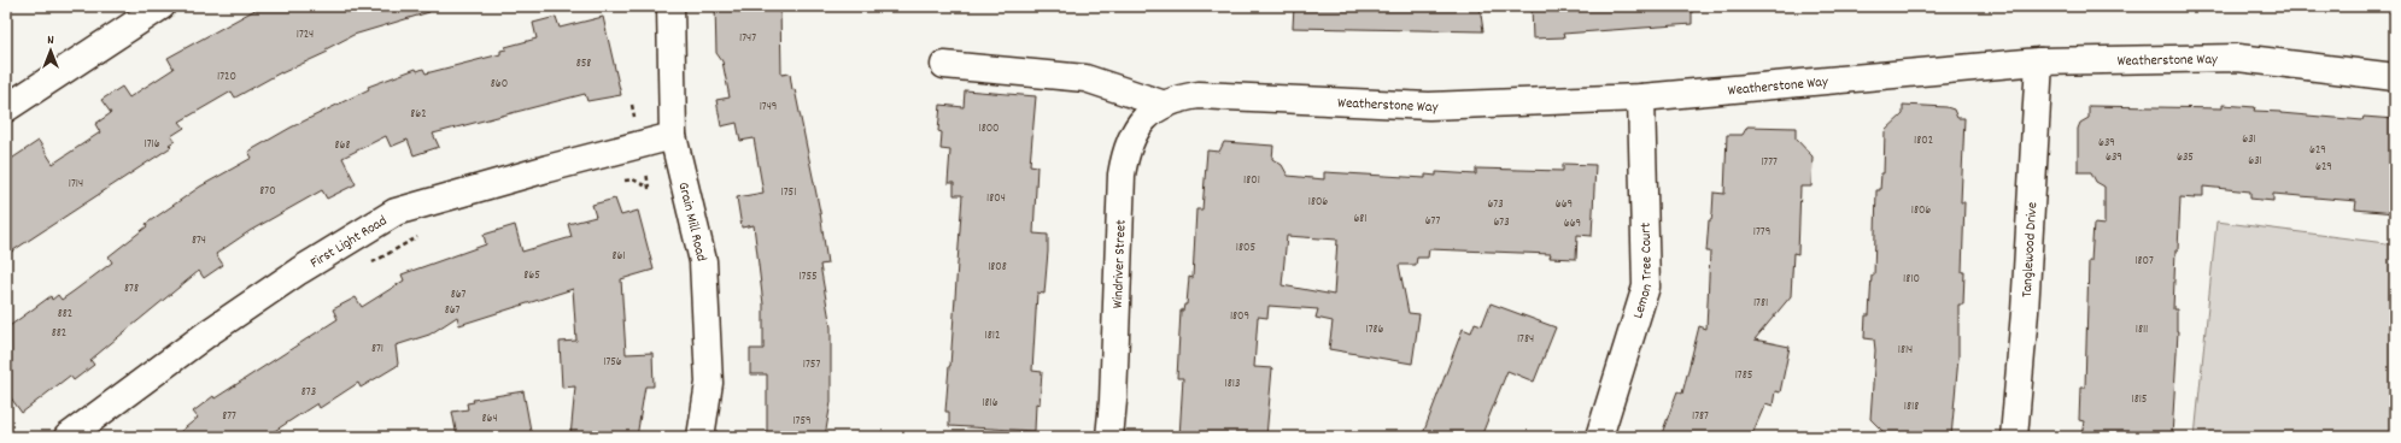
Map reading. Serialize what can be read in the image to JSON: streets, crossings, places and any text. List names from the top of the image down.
{
  "streets": {
    "street": [
      "Weatherstone Way",
      "Grain Mill Road",
      "First Light Road",
      "Tanglewood Drive",
      "Windriver Street",
      "Lemon Tree Court"
    ]
  },
  "crossings": [
    ["Weatherstone Way", "Tanglewood Drive"],
    ["Weatherstone Way", "Windriver Street"],
    ["Weatherstone Way", "Lemon Tree Court"],
    ["Grain Mill Road", "First Light Road"]
  ],
  "house_numbers": [
    "1724",
    "1747",
    "858",
    "1720",
    "860",
    "1749",
    "862",
    "1800",
    "631",
    "1802",
    "639",
    "1716",
    "868",
    "629",
    "639",
    "635",
    "631",
    "1777",
    "629",
    "1801",
    "1714",
    "870",
    "1751",
    "1804",
    "1806",
    "673",
    "669",
    "1806",
    "681",
    "677",
    "673",
    "669",
    "1779",
    "874",
    "1805",
    "861",
    "1807",
    "1808",
    "865",
    "1755",
    "1810",
    "878",
    "867",
    "1781",
    "867",
    "882",
    "1809",
    "1786",
    "1811",
    "882",
    "1812",
    "1784",
    "871",
    "1814",
    "1756",
    "1757",
    "1785",
    "1813",
    "873",
    "1815",
    "1816",
    "1818",
    "877",
    "1787",
    "864",
    "1759"
  ],
  "north": "top"
}
